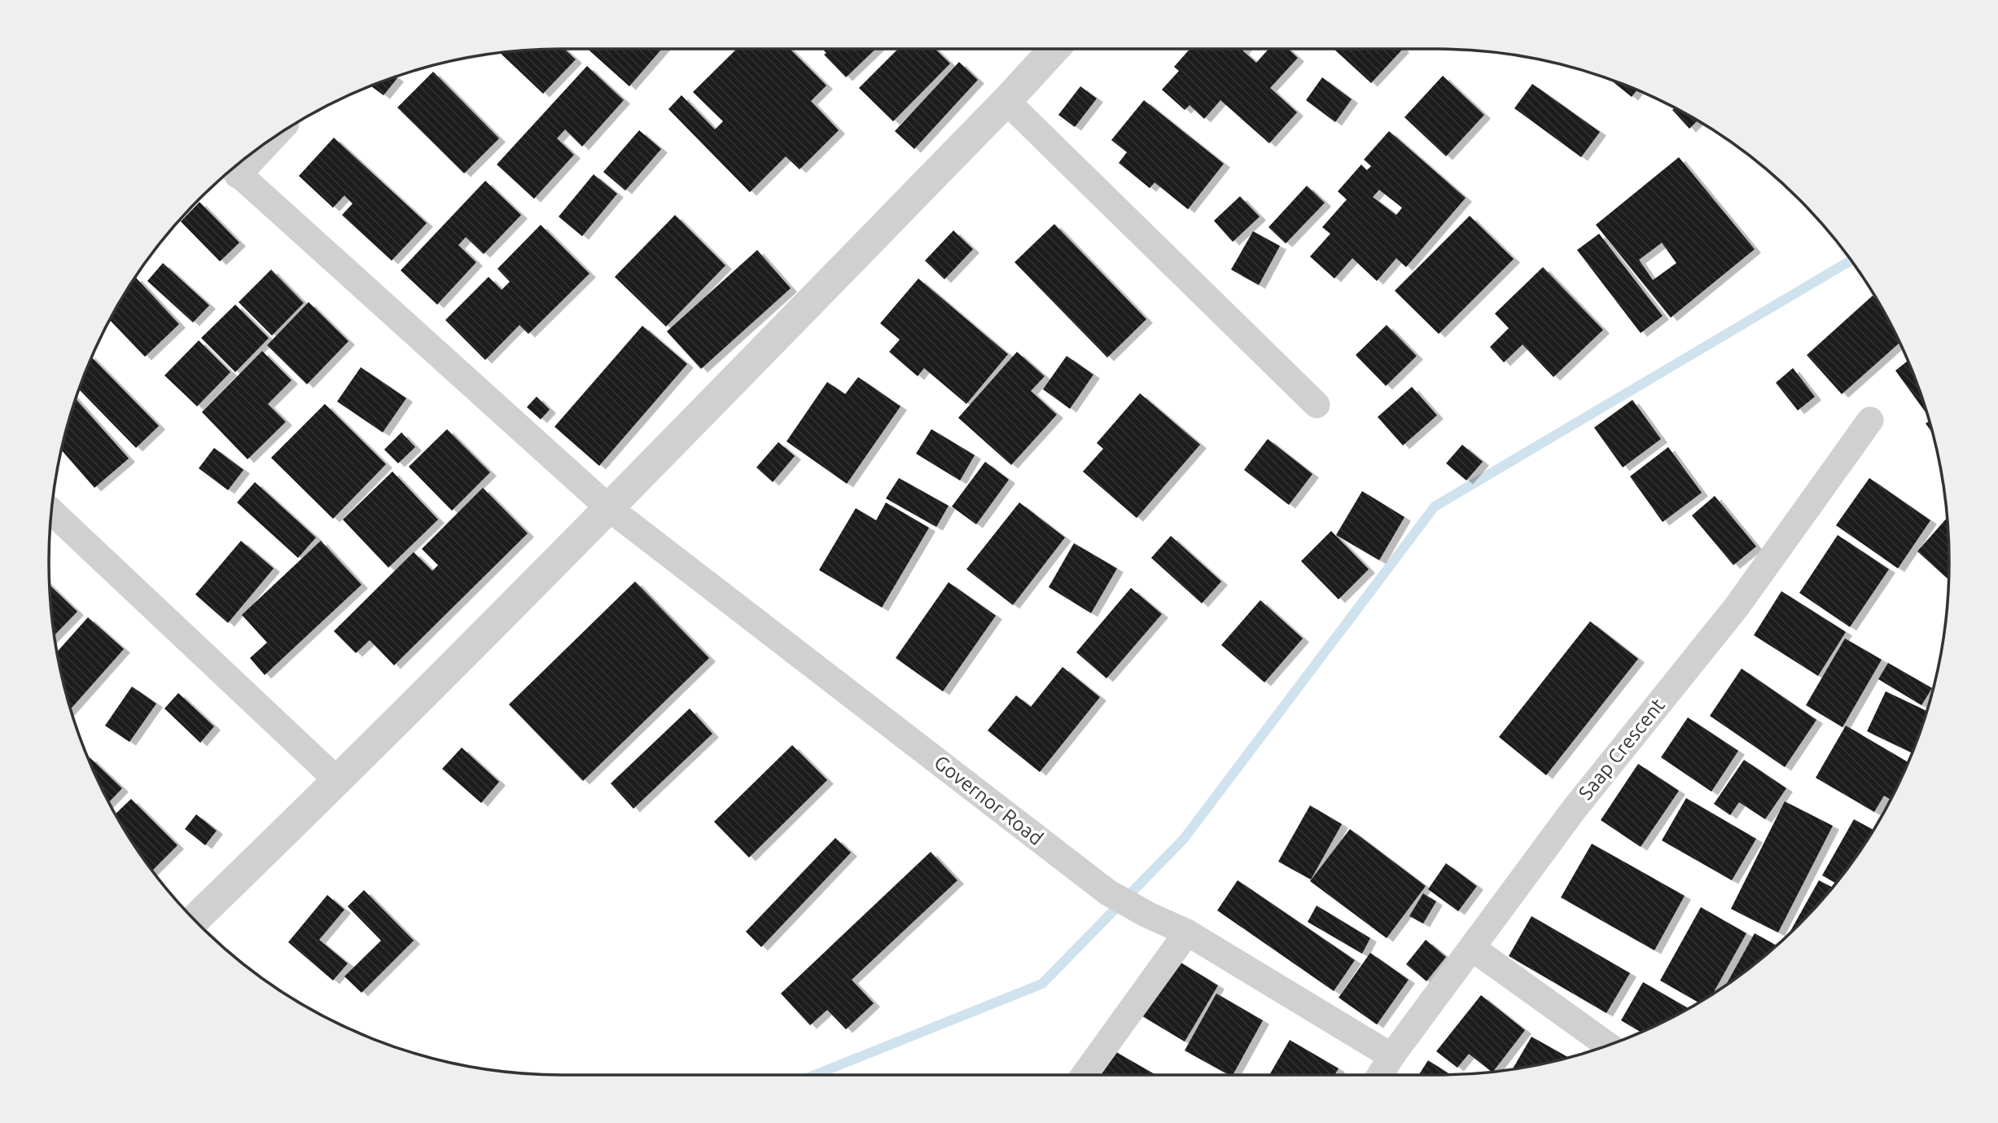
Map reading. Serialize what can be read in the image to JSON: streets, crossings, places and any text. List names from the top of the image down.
{
  "streets": {
    "street": ["Saap Crescent", "Governor Road"]
  },
  "crossings": [
    ["Saap Crescent", "Governor Road"]
  ]
}
